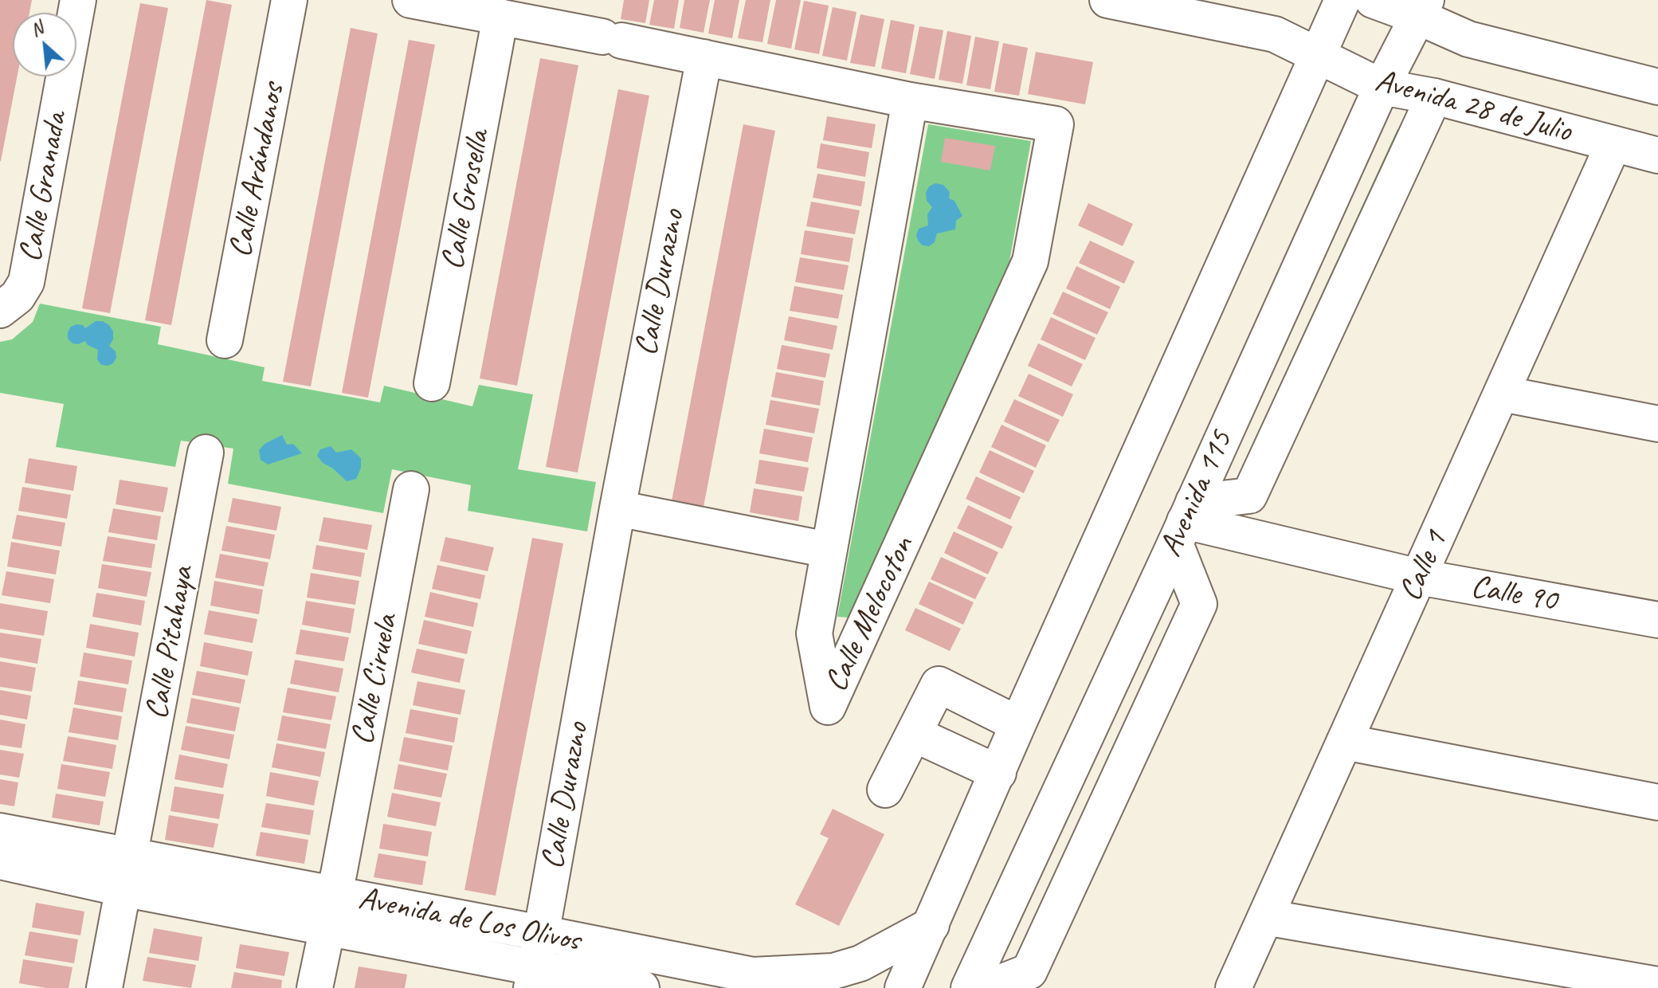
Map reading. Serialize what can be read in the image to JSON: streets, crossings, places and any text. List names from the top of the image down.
{
  "streets": {
    "street": [
      "Avenida 28 de Julio",
      "Calle Arándanos",
      "Calle Granada",
      "Calle Grosella",
      "Calle Durazno",
      "Avenida 115",
      "Calle 1",
      "Calle 90",
      "Calle Melocoton",
      "Calle Pitahaya",
      "Calle Ciruela",
      "Avenida de Los Olivos"
    ]
  },
  "crossings": [
    ["Avenida 28 de Julio", "Avenida 115"],
    ["Avenida 28 de Julio", "Calle 1"],
    ["Calle Durazno", "Avenida de Los Olivos"],
    ["Avenida 115", "Calle 90"],
    ["Calle 1", "Calle 90"],
    ["Calle Pitahaya", "Avenida de Los Olivos"],
    ["Calle Ciruela", "Avenida de Los Olivos"]
  ],
  "north": "top left"
}
